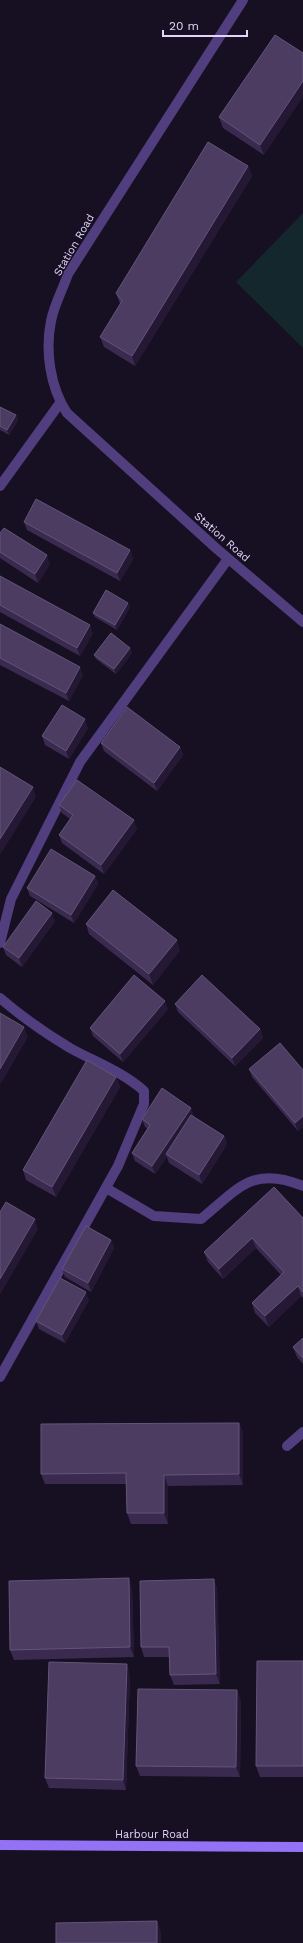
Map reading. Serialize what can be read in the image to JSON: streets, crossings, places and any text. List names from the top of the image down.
{
  "streets": {
    "street": ["Station Road", "Harbour Road"]
  },
  "scale_bar": "20 m"
}
